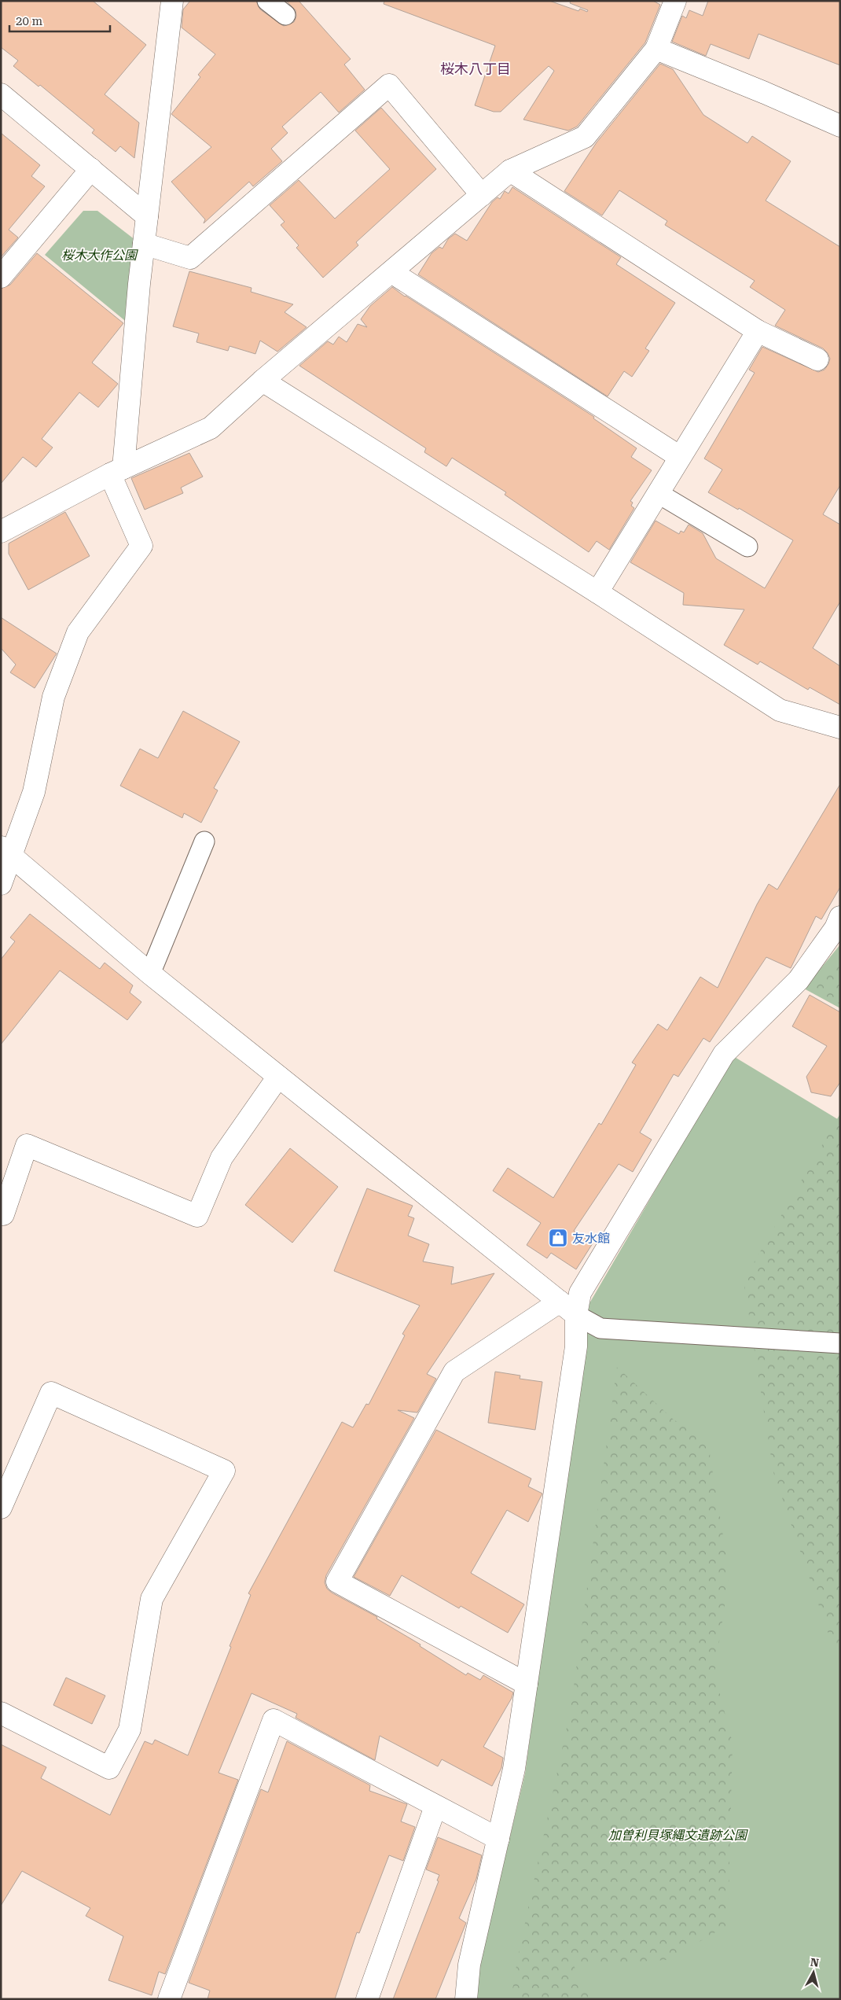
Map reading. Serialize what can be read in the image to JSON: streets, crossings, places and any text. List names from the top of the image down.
{
  "districts": ["桜木八丁目"],
  "parks": ["桜木大作公園", "加曽利貝塚縄文遺跡公園"],
  "places": {
    "shop": ["友水館"]
  },
  "scale_bar": "20 m",
  "north": "top"
}
